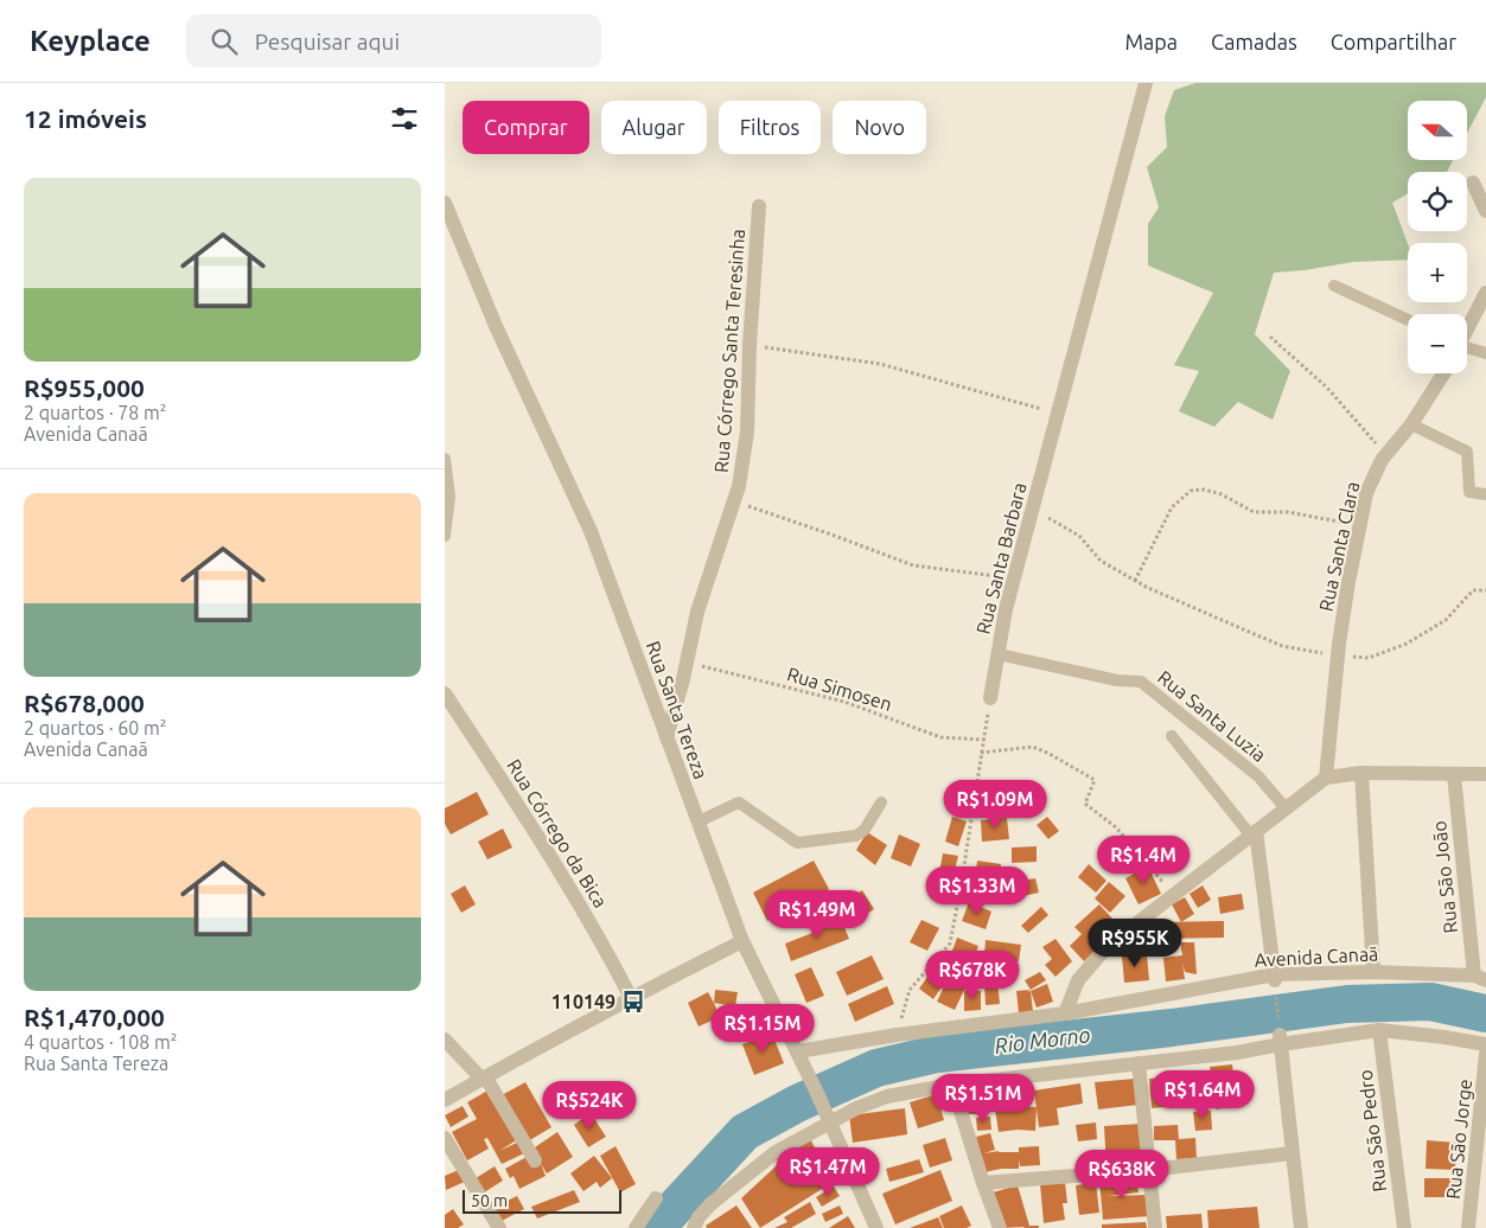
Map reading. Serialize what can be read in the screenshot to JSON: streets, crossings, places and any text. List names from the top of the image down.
{
  "streets": {
    "street": [
      "Rua Córrego Santa Teresinha",
      "Rua Santa Clara",
      "Rua Santa Barbara",
      "Rua Santa Tereza",
      "Rua Córrego da Bica",
      "Rua São João",
      "Avenida Canaã",
      "Rua São Pedro",
      "Rua São Jorge"
    ],
    "lane": ["Rua Santa Luzia"],
    "path": ["Rua Simosen"]
  },
  "crossings": [
    ["Rua Córrego Santa Teresinha", "Rua Simosen"],
    ["Rua Córrego Santa Teresinha", "Rua Santa Tereza"],
    ["Rua Santa Barbara", "Rua Santa Luzia"],
    ["Rua Santa Tereza", "Avenida Canaã"],
    ["Rua São João", "Avenida Canaã"]
  ],
  "water": ["Rio Morno"],
  "places": {
    "bus stop": ["110149"]
  },
  "scale_bar": "50 m",
  "north": "left",
  "page": {
    "header": "Keyplace",
    "search": "Pesquisar aqui",
    "nav": ["Mapa", "Camadas", "Compartilhar"],
    "heading": "12 imóveis",
    "map_buttons": ["+", "−"],
    "chip": [
      "Comprar",
      "Alugar",
      "Filtros",
      "Novo"
    ],
    "list": [
      {
        "name": "R$955,000",
        "note": "2 quartos · 78 m² · Avenida Canaã"
      },
      {
        "name": "R$678,000",
        "note": "2 quartos · 60 m² · Avenida Canaã"
      },
      {
        "name": "R$1,470,000",
        "note": "4 quartos · 108 m² · Rua Santa Tereza"
      }
    ],
    "price": [
      "R$1.09M",
      "R$1.4M",
      "R$1.33M",
      "R$1.49M",
      "R$955K",
      "R$678K",
      "R$1.15M",
      "R$1.64M",
      "R$1.51M",
      "R$524K",
      "R$1.47M",
      "R$638K"
    ],
    "scale": "50 m"
  }
}
